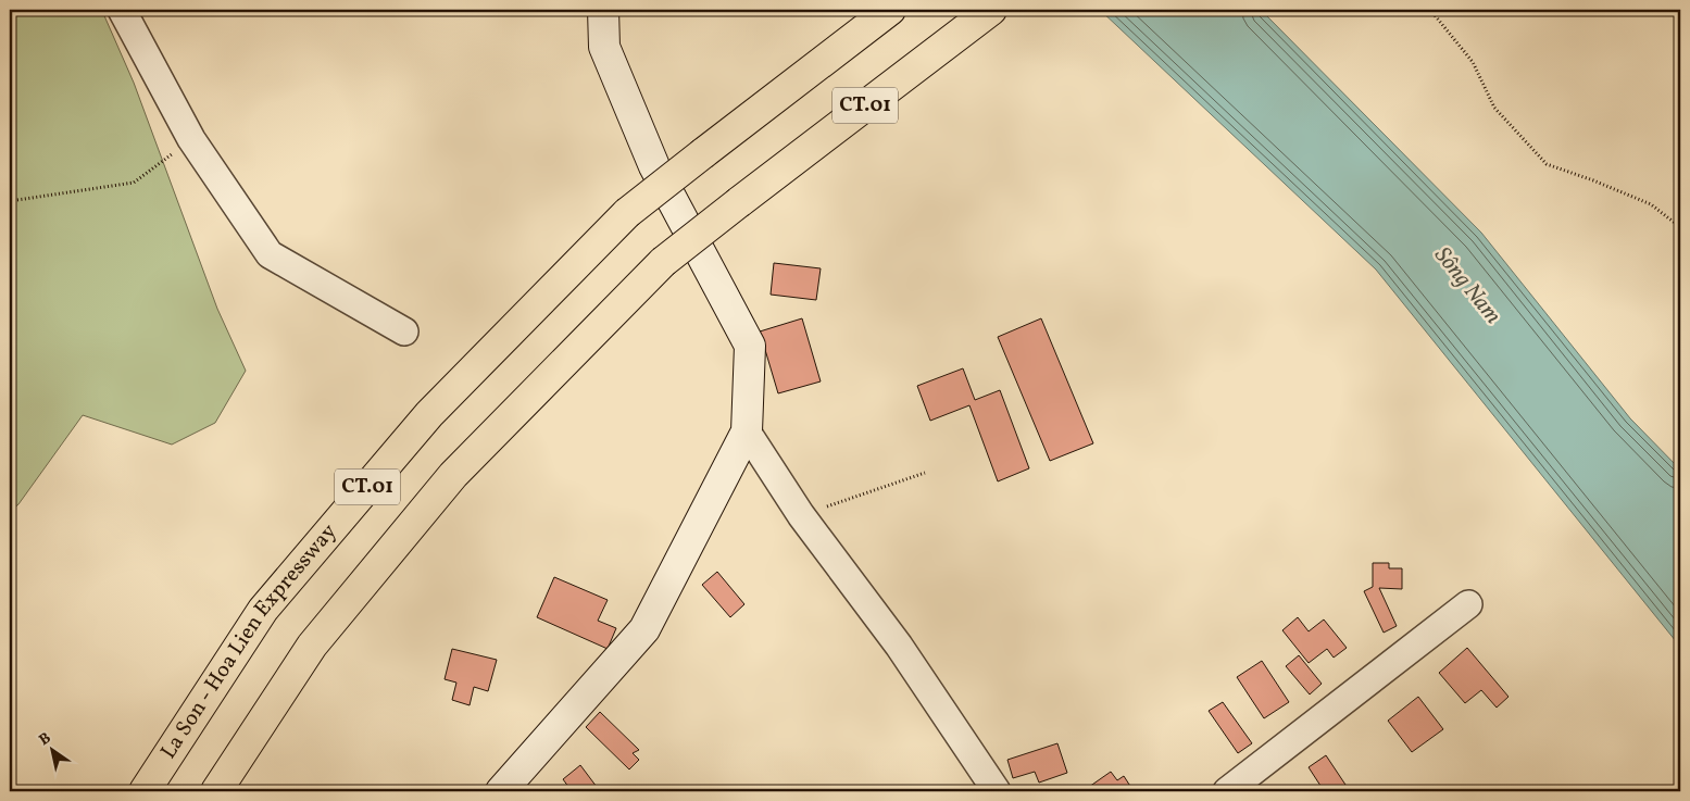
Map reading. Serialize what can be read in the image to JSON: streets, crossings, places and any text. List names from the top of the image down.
{
  "streets": {
    "highway": ["CT.01", "La Son - Hoa Lien Expressway"]
  },
  "water": ["Sông Nam"],
  "north": "top left"
}
